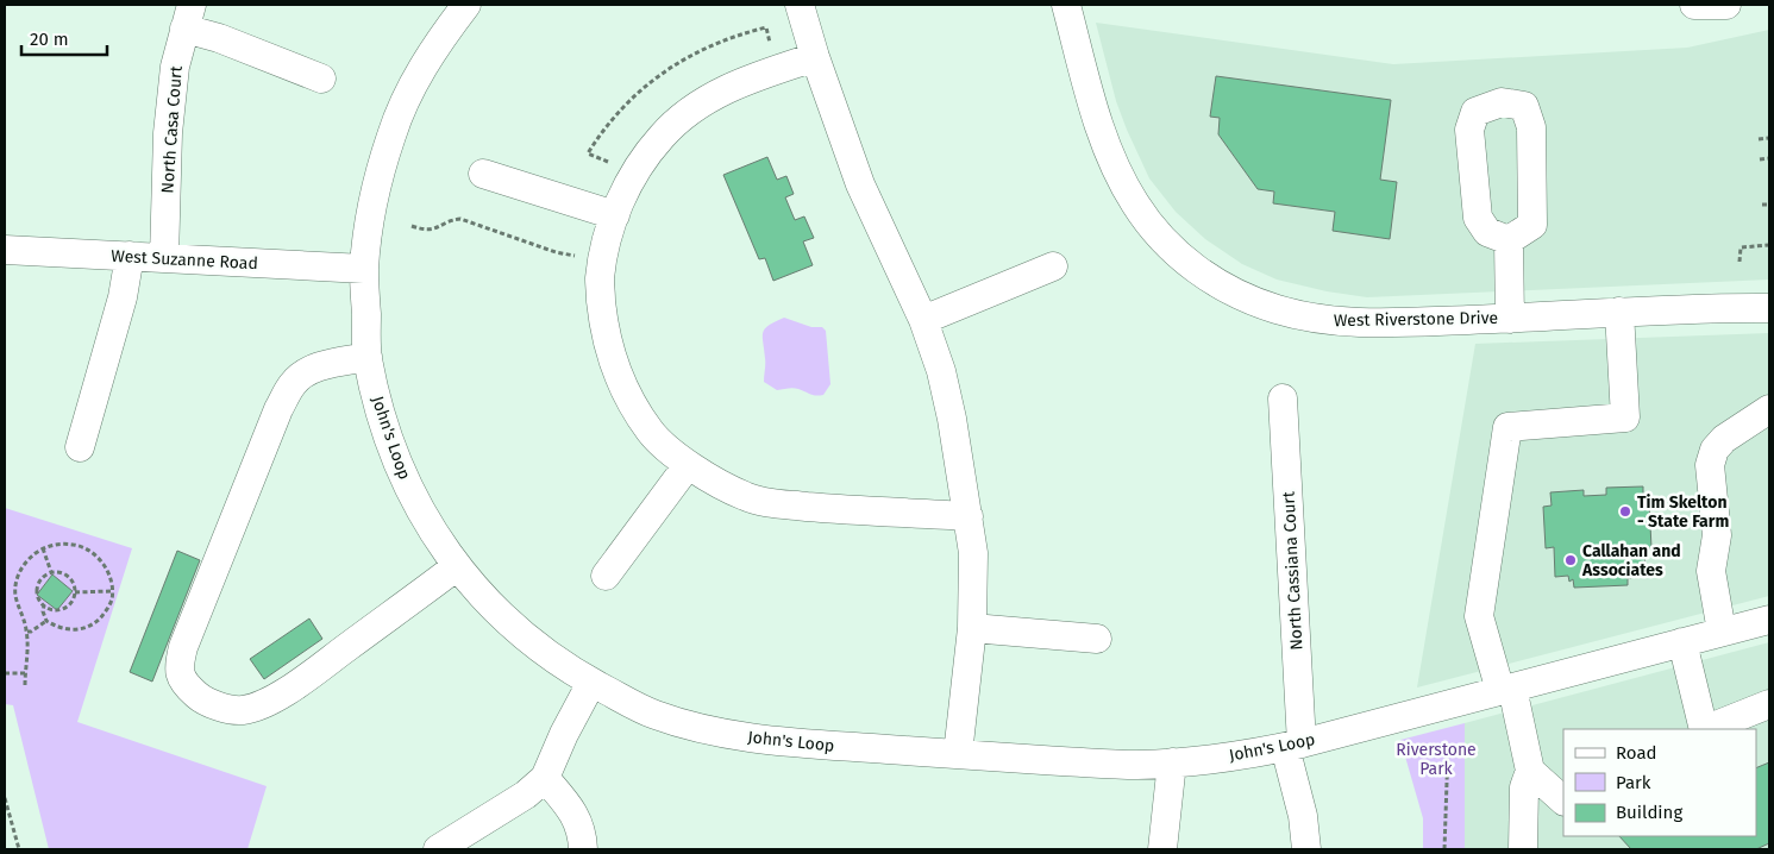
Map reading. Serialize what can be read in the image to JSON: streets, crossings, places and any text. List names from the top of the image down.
{
  "streets": {
    "street": [
      "North Casa Court",
      "West Suzanne Road",
      "West Riverstone Drive",
      "John's Loop",
      "North Cassiana Court"
    ]
  },
  "crossings": [
    ["North Casa Court", "West Suzanne Road"],
    ["West Suzanne Road", "John's Loop"],
    ["John's Loop", "North Cassiana Court"]
  ],
  "parks": ["Riverstone Park"],
  "places": ["Tim Skelton - State Farm", "Callahan and Associates"],
  "legend": ["Road", "Park", "Building"],
  "scale_bar": "20 m"
}
